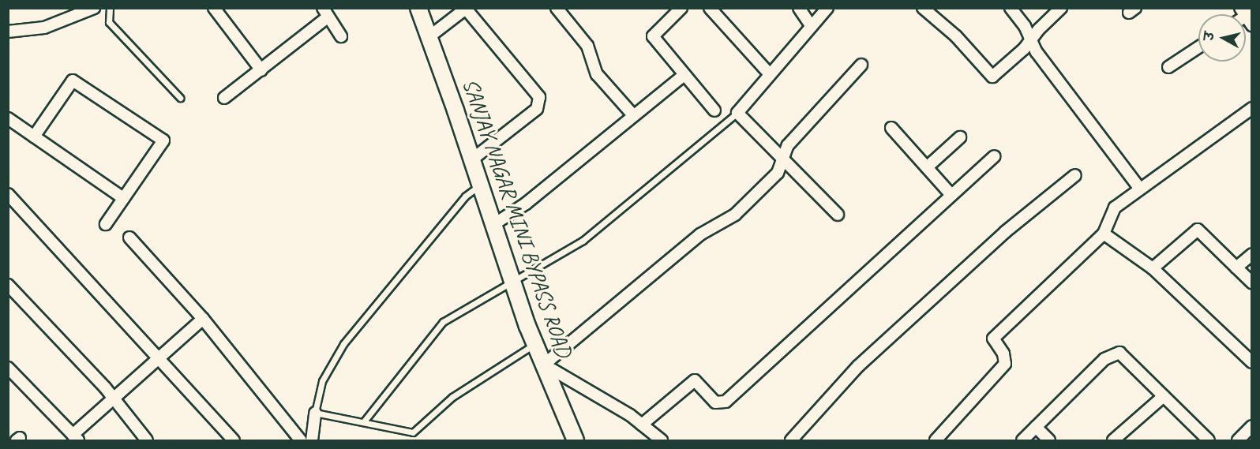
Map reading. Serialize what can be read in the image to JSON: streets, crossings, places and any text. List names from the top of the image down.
{
  "streets": {
    "street": ["SANJAY NAGAR MINI BYPASS ROAD"]
  },
  "north": "left"
}
